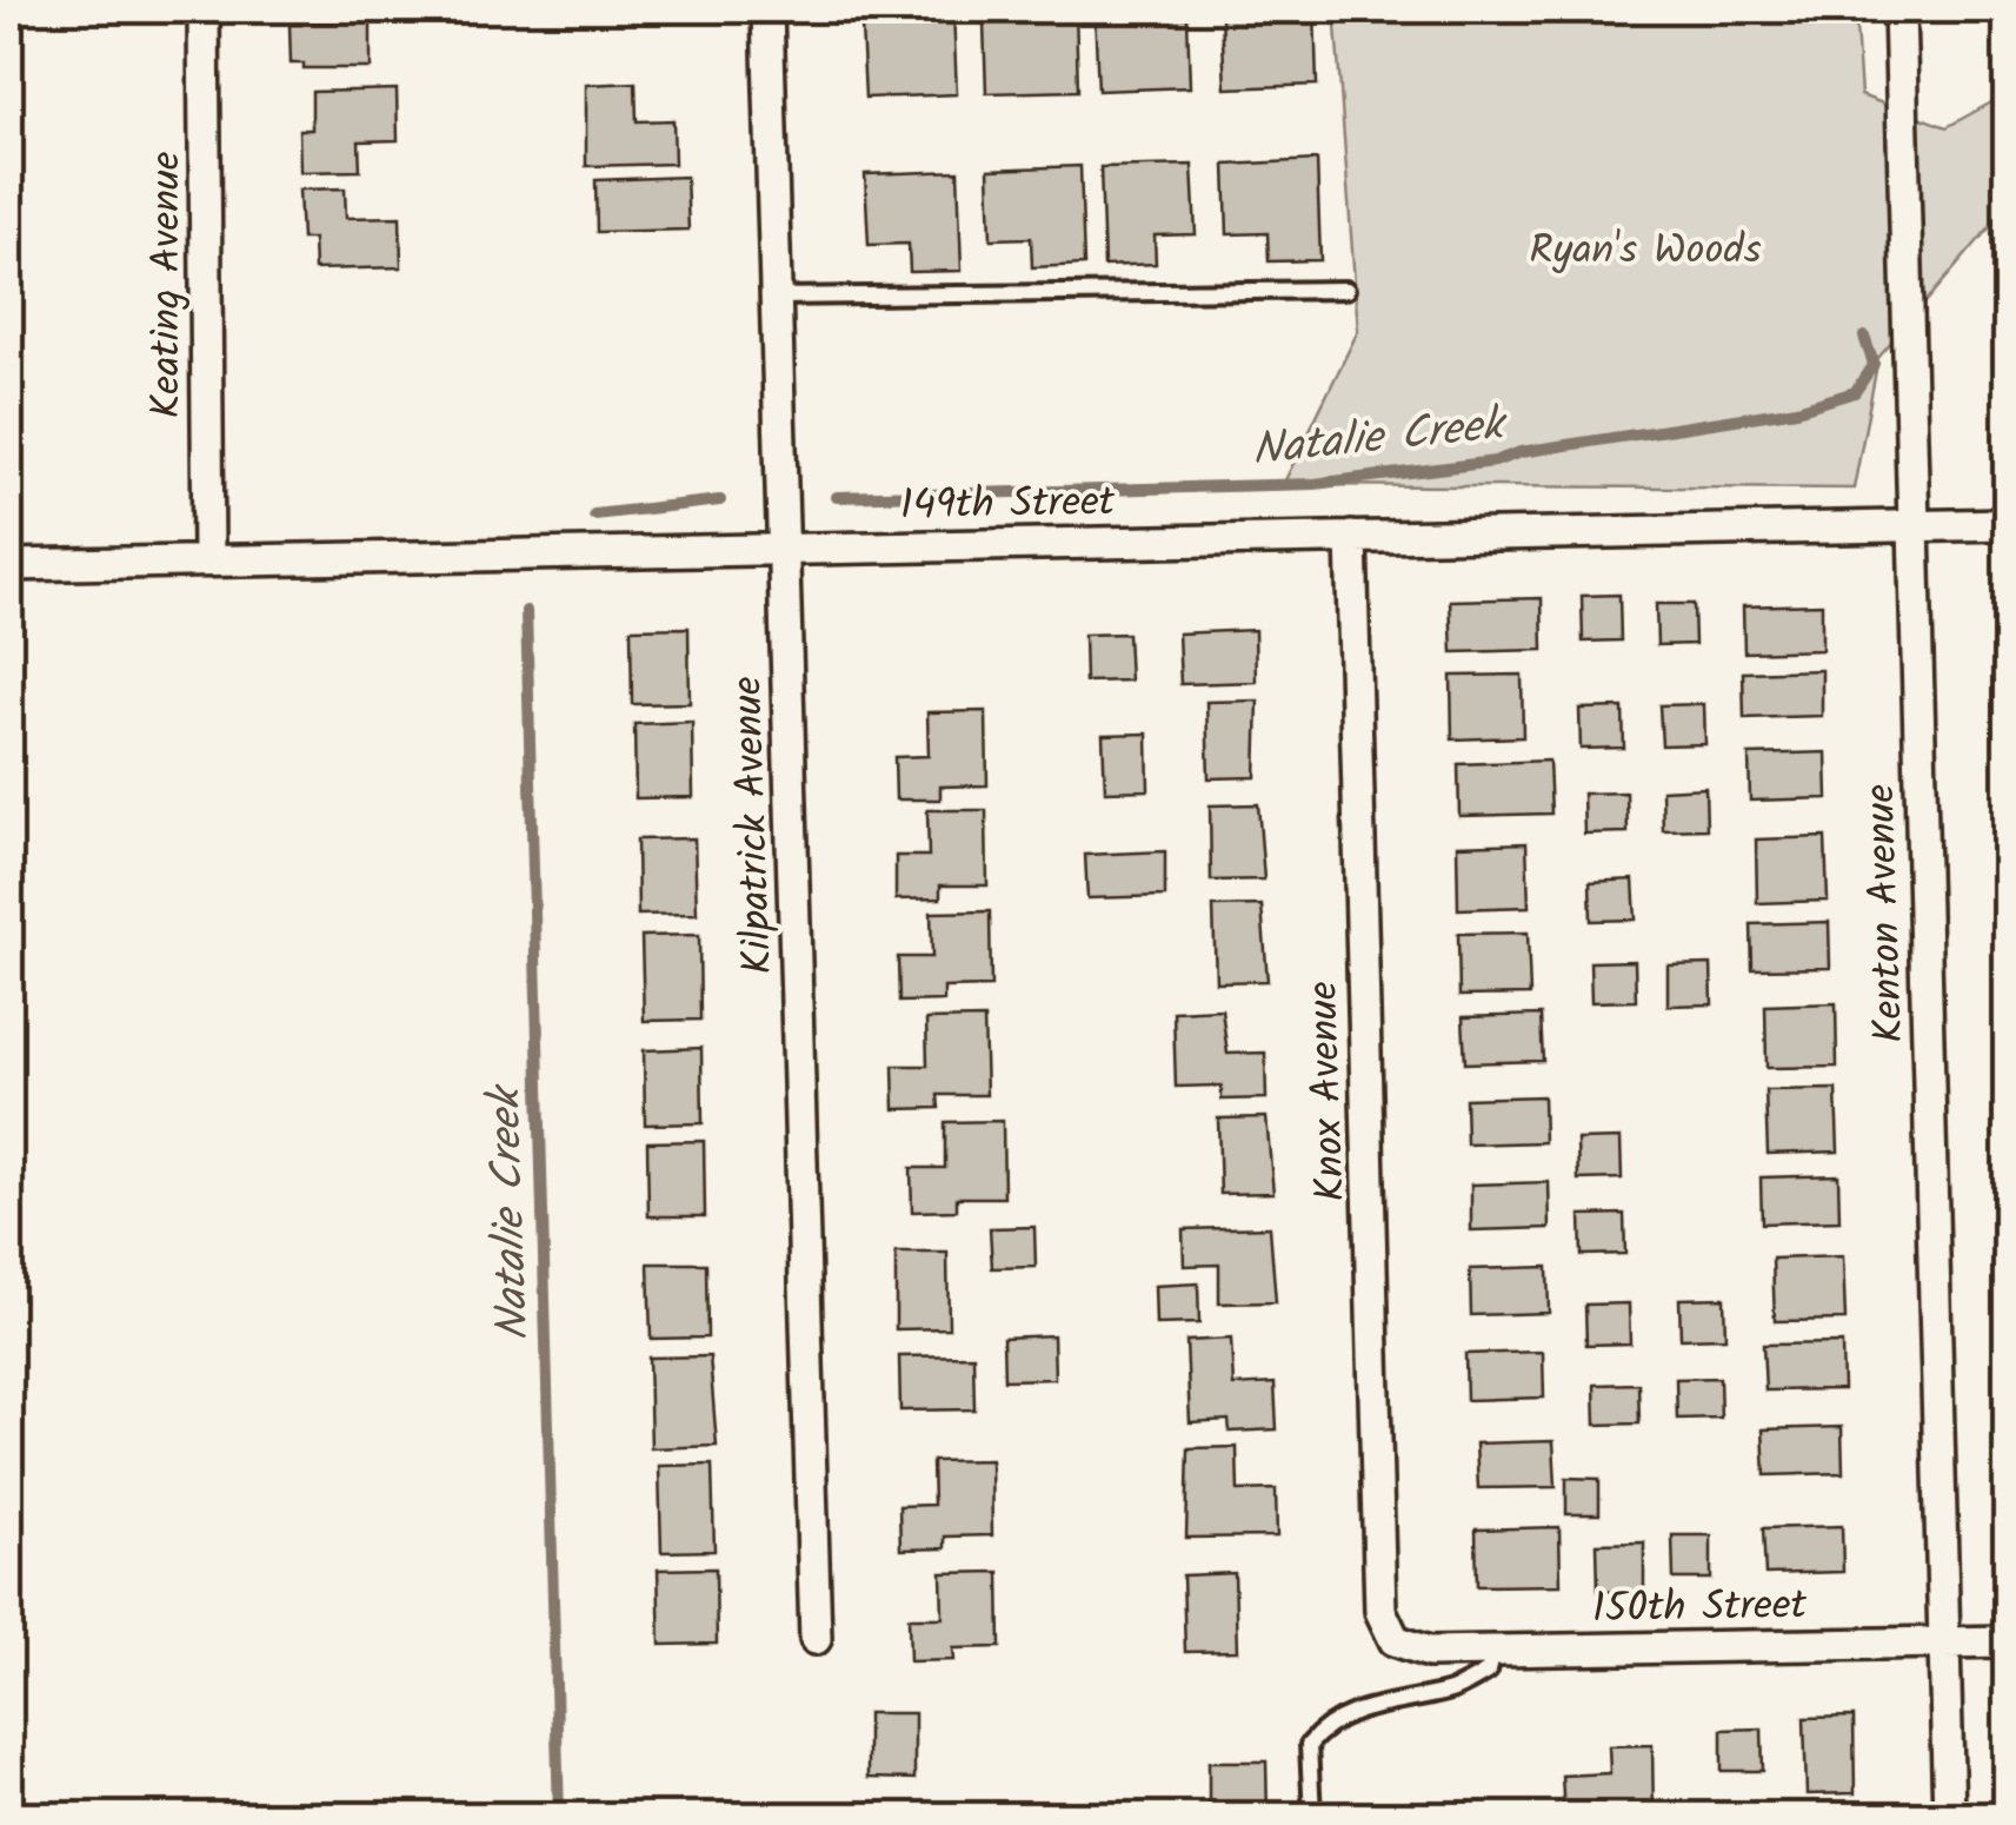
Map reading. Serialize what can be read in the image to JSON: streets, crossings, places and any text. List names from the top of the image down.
{
  "streets": {
    "street": [
      "Keating Avenue",
      "149th Street",
      "Kilpatrick Avenue",
      "Kenton Avenue",
      "Knox Avenue",
      "150th Street"
    ]
  },
  "crossings": [
    ["Keating Avenue", "149th Street"],
    ["149th Street", "Kilpatrick Avenue"],
    ["149th Street", "Kenton Avenue"],
    ["149th Street", "Knox Avenue"],
    ["Kenton Avenue", "150th Street"],
    ["Knox Avenue", "150th Street"]
  ],
  "water": ["Natalie Creek"],
  "parks": ["Ryan's Woods"]
}
